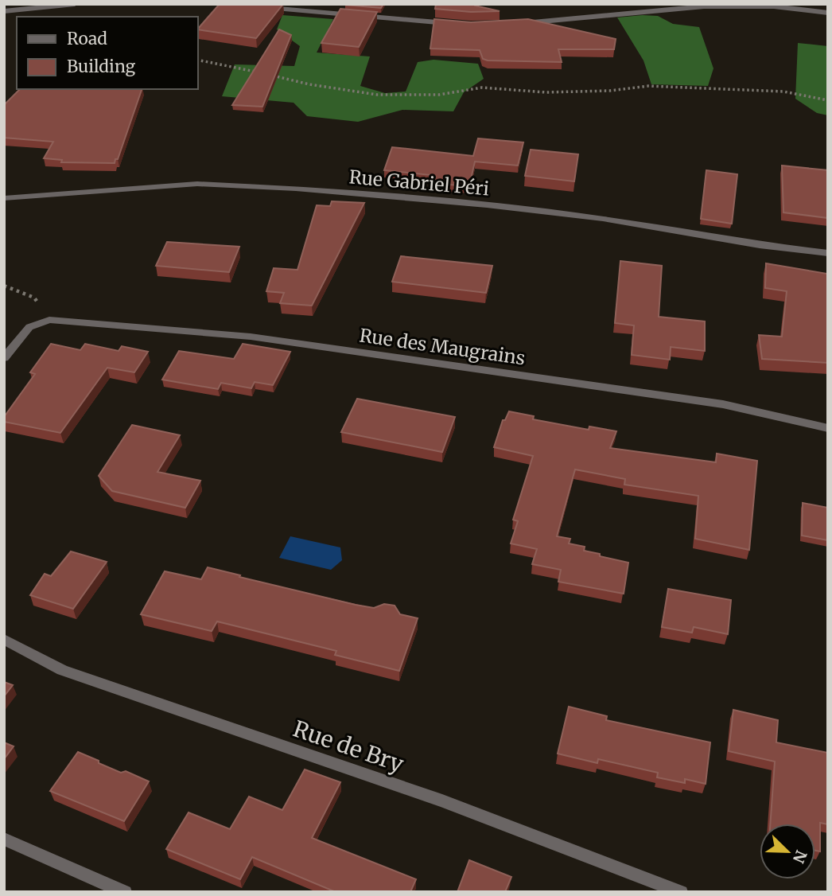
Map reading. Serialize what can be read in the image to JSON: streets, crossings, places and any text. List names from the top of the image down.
{
  "streets": {
    "street": ["Rue Gabriel Péri", "Rue des Maugrains", "Rue de Bry"]
  },
  "legend": ["Road", "Building"],
  "north": "bottom right"
}
